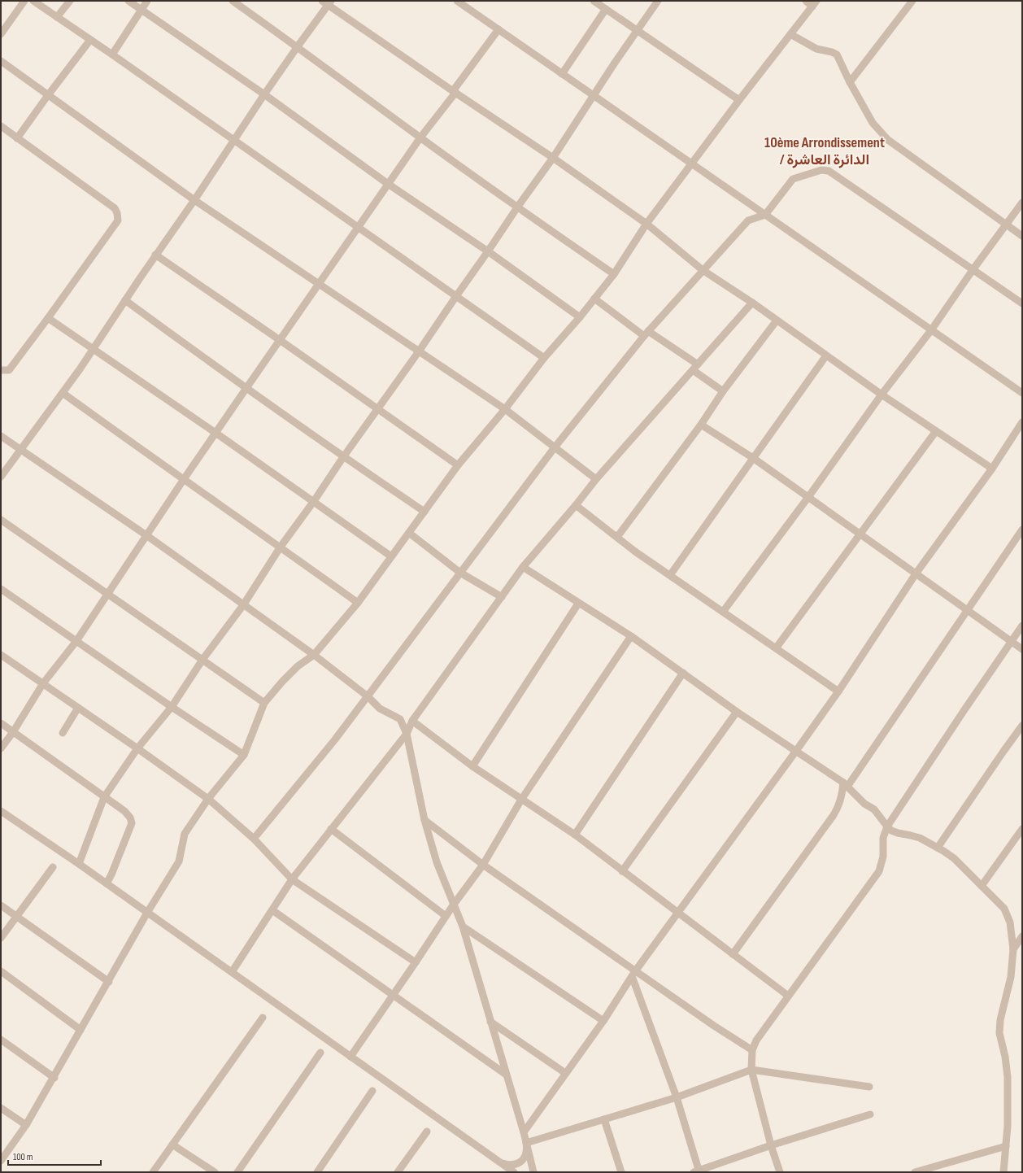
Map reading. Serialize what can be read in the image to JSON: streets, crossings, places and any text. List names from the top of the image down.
{
  "districts": ["10ème Arrondissement / الدائرة العاشرة"],
  "scale_bar": "100 m"
}
